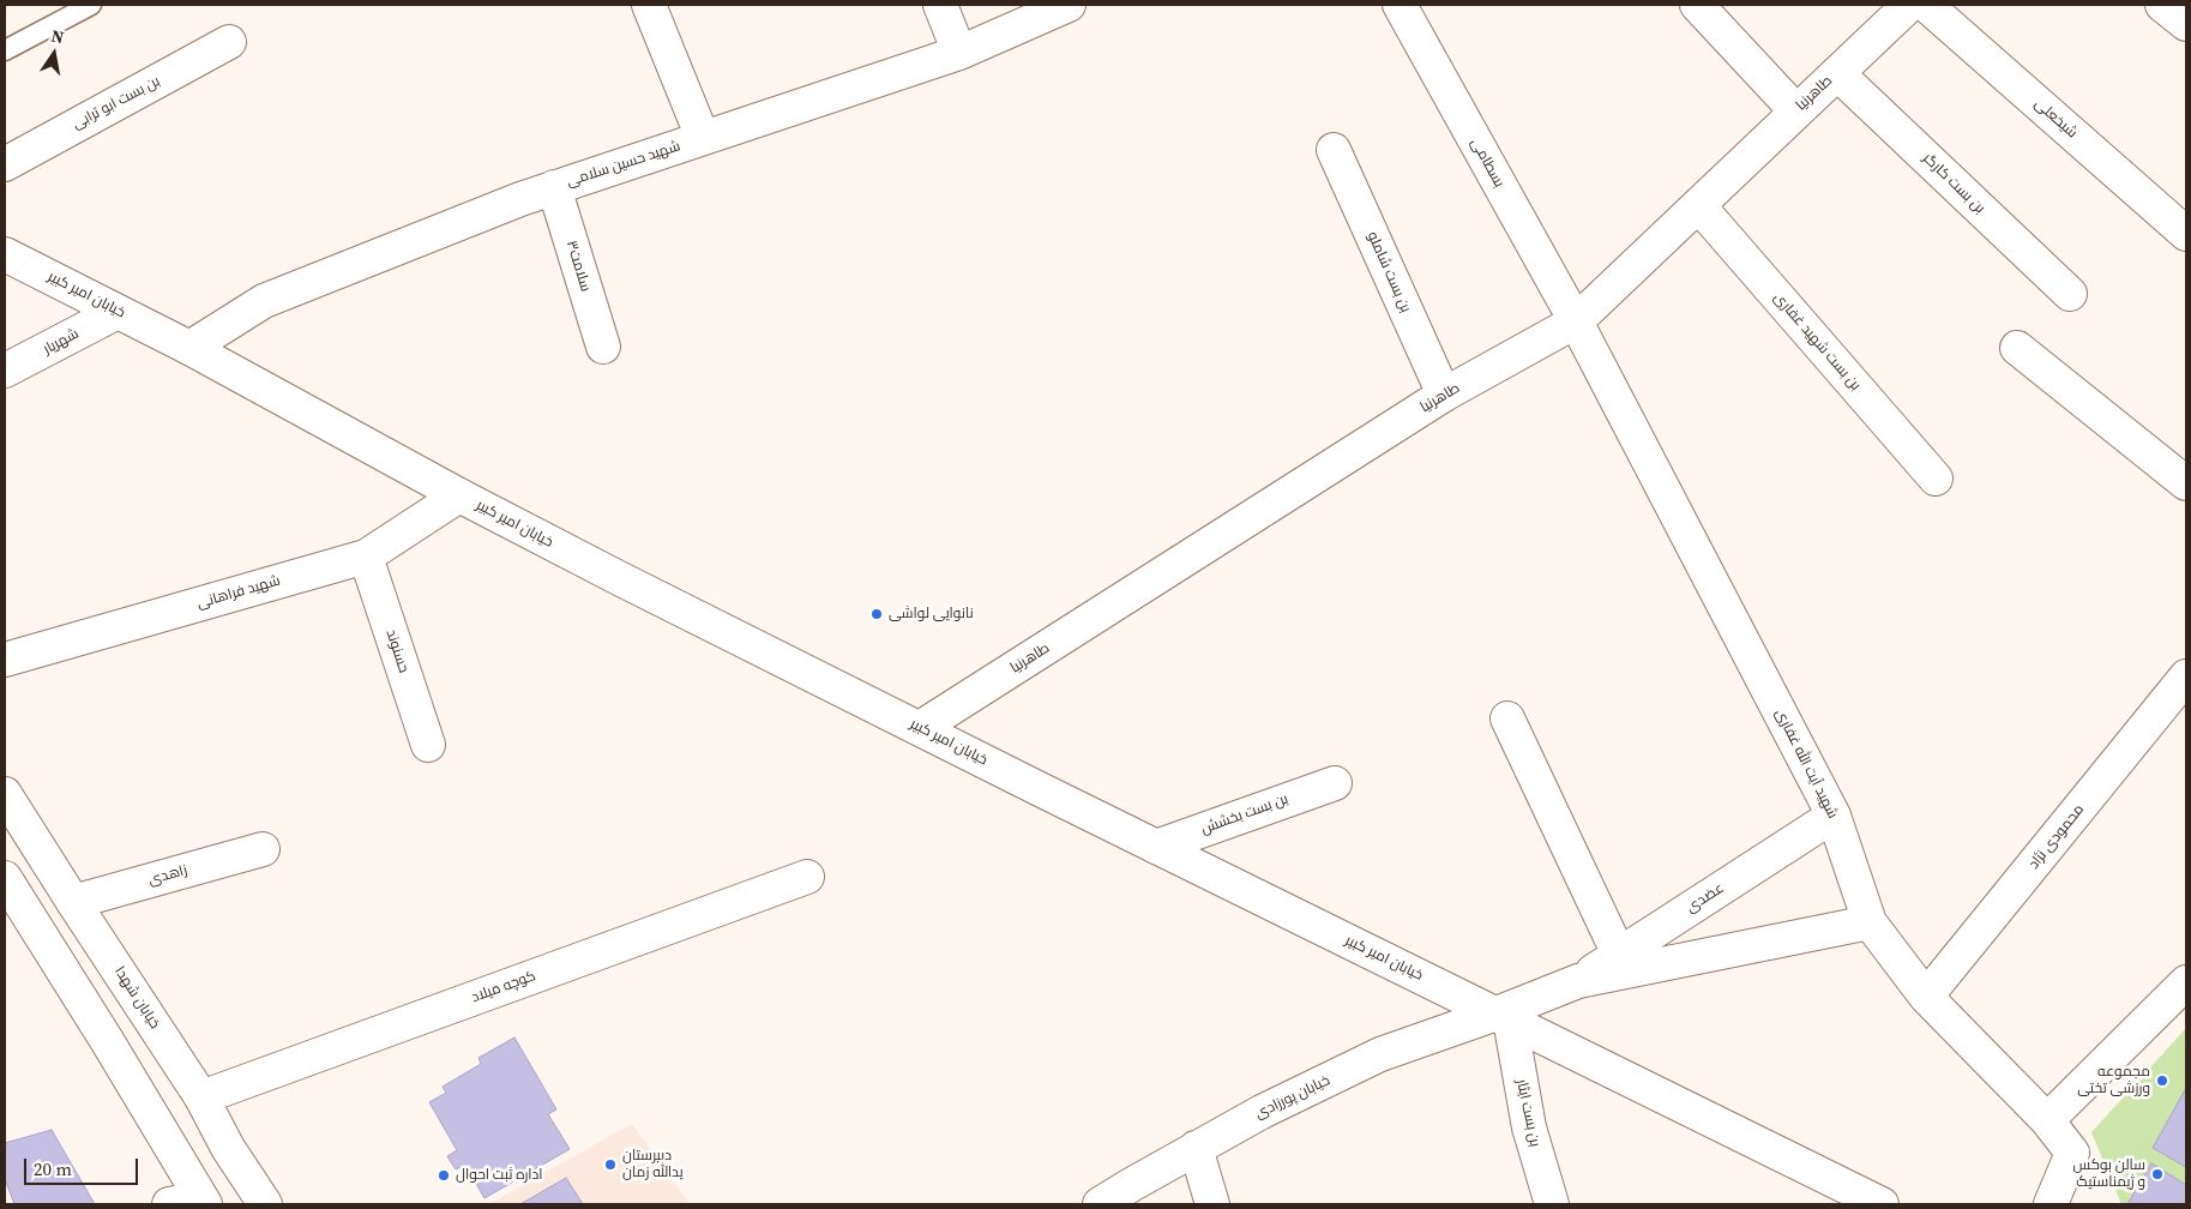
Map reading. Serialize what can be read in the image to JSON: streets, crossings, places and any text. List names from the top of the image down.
{
  "streets": {
    "street": [
      "طاهرنیا",
      "بن بست ابو ترابی",
      "شیخعلی",
      "بسطامی",
      "شهید حسین سلامی",
      "بن بست کارگر",
      "سلامت۳",
      "بن بست شاملو",
      "خیابان امیر کبیر",
      "شهریار",
      "بن بست شهید غفاری",
      "شهید فراهانی",
      "حسنوند",
      "شهید آیت الله غفاری",
      "بن بست بخشش",
      "محمودی نژاد",
      "زاهدی",
      "عضدی",
      "کوچه میلاد",
      "خیابان شهدا",
      "خیابان پورزادی",
      "بن بست ایثار"
    ]
  },
  "crossings": [
    ["طاهرنیا", "بسطامی"],
    ["طاهرنیا", "بن بست کارگر"],
    ["طاهرنیا", "بن بست شاملو"],
    ["طاهرنیا", "خیابان امیر کبیر"],
    ["طاهرنیا", "بن بست شهید غفاری"],
    ["طاهرنیا", "شهید آیت الله غفاری"],
    ["بسطامی", "شهید آیت الله غفاری"],
    ["شهید حسین سلامی", "سلامت۳"],
    ["شهید حسین سلامی", "خیابان امیر کبیر"],
    ["خیابان امیر کبیر", "شهریار"],
    ["خیابان امیر کبیر", "شهید فراهانی"],
    ["خیابان امیر کبیر", "بن بست بخشش"],
    ["خیابان امیر کبیر", "عضدی"],
    ["خیابان امیر کبیر", "خیابان پورزادی"],
    ["خیابان امیر کبیر", "بن بست ایثار"],
    ["شهید فراهانی", "حسنوند"],
    ["شهید آیت الله غفاری", "محمودی نژاد"],
    ["شهید آیت الله غفاری", "عضدی"],
    ["زاهدی", "خیابان شهدا"],
    ["عضدی", "خیابان پورزادی"],
    ["عضدی", "بن بست ایثار"],
    ["کوچه میلاد", "خیابان شهدا"],
    ["خیابان پورزادی", "بن بست ایثار"]
  ],
  "places": [
    "نانوایی لواشی",
    "مجموعه ورزشی تختی",
    "دبیرستان یدالله زمان",
    "سالن بوکس و ژیمناستیک",
    "اداره ثبت احوال"
  ],
  "scale_bar": "20 m",
  "north": "top"
}
